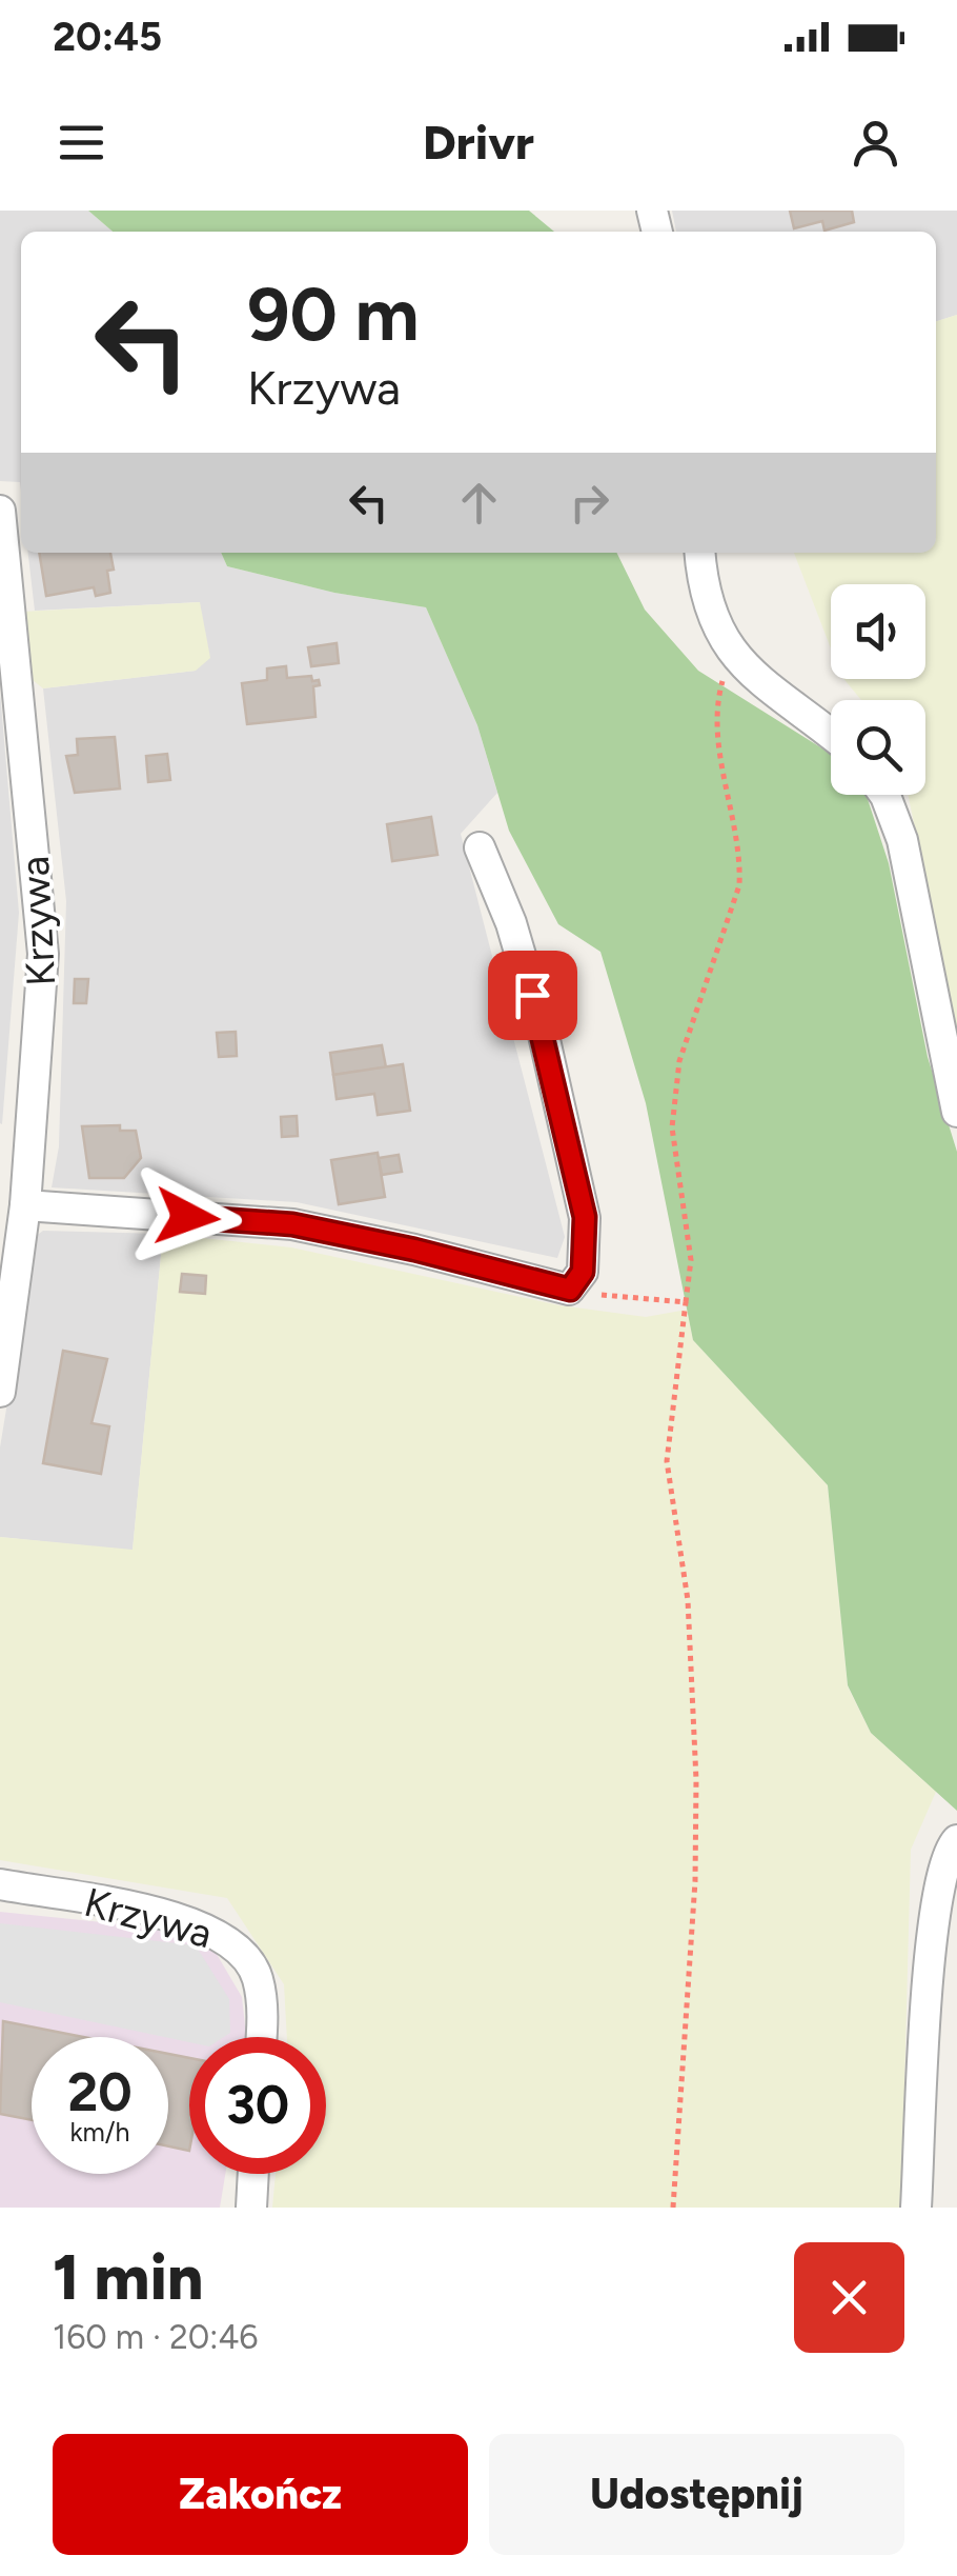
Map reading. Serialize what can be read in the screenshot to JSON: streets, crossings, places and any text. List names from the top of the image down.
{
  "streets": {
    "street": ["Krzywa"]
  },
  "page": {
    "status": "20:45",
    "header": "Drivr",
    "turn": ["90 m", "Krzywa"],
    "speed": "20 km/h",
    "limit": "30",
    "heading": ["1 min", "160 m · 20:46"],
    "buttons": ["Zakończ", "Udostępnij"]
  }
}
